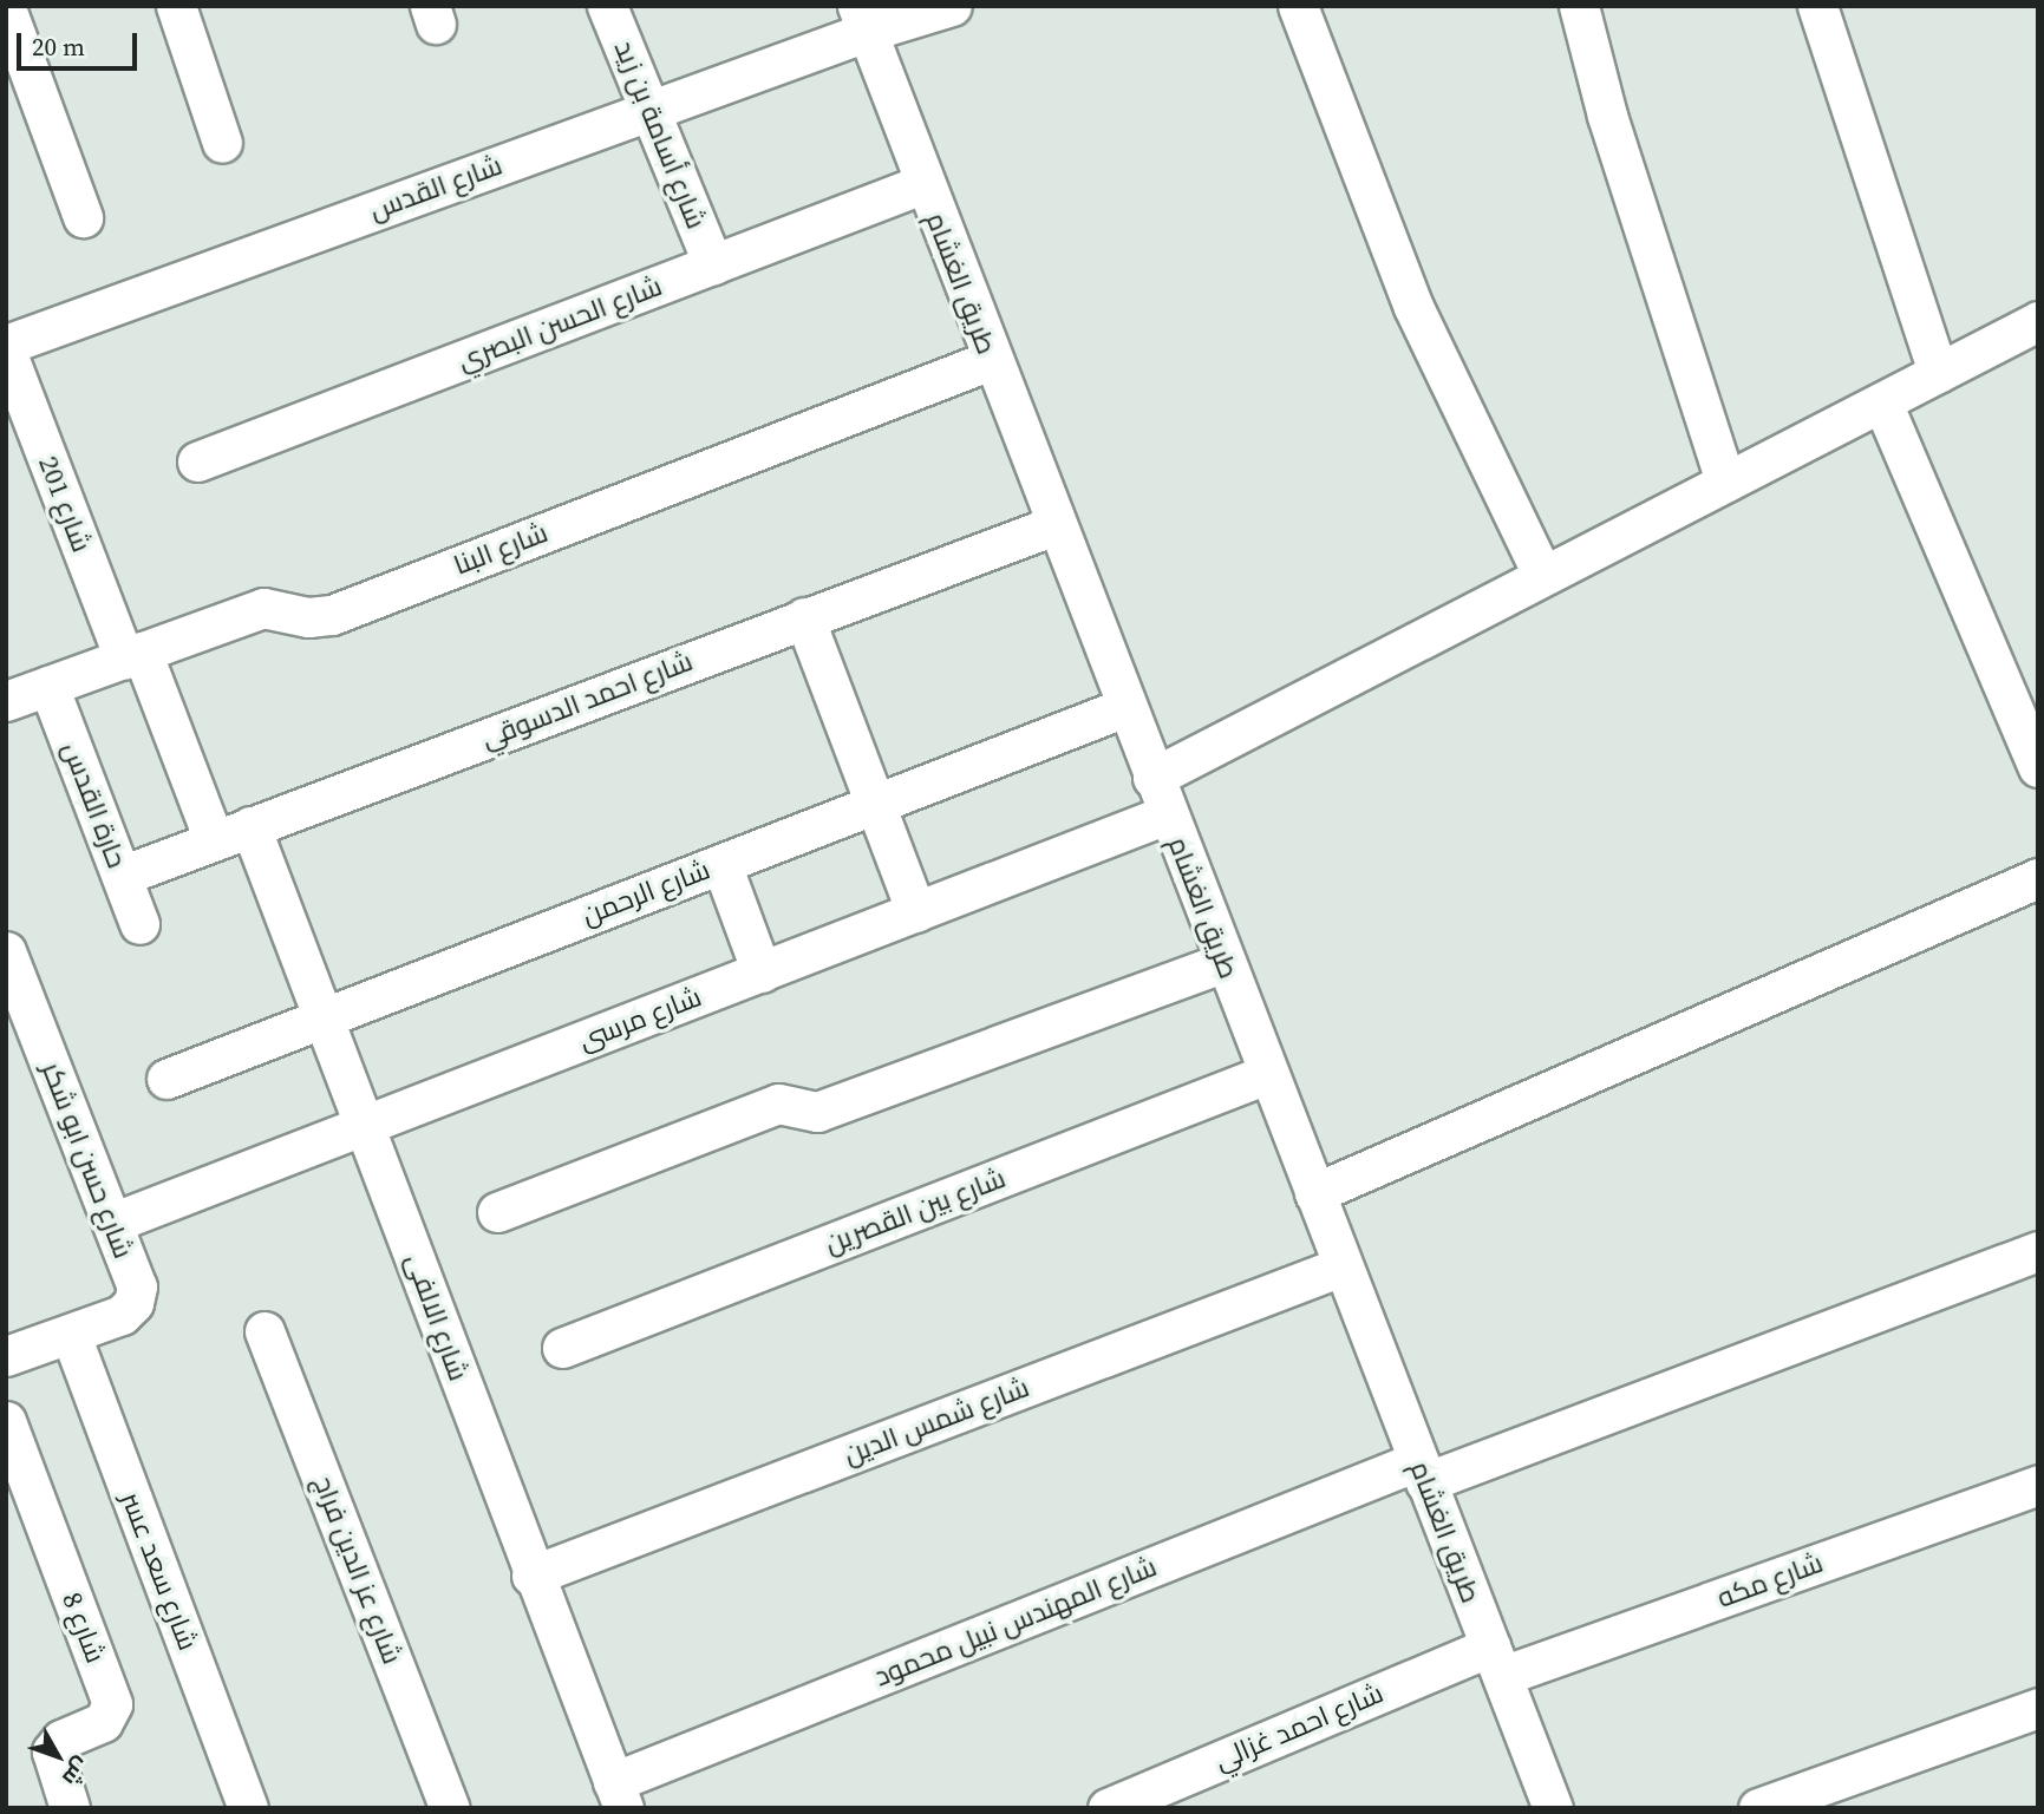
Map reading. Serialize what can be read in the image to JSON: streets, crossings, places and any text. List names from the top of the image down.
{
  "streets": {
    "street": [
      "شارع أسامة بن زيد",
      "شارع القدس",
      "طريق الغشام",
      "شارع الحسن البصري",
      "شارع 201",
      "شارع البنا",
      "شارع احمد الدسوقي",
      "حارة القدس",
      "شارع الرحمن",
      "شارع مرسى",
      "شارع حسن ابو شكر",
      "شارع بين القصرين",
      "شارع الالفى",
      "شارع شمس الدين",
      "شارع عز الدين فراج",
      "شارع سعد عسر",
      "شارع مكه",
      "شارع المهندس نبيل محمود",
      "شارع 8",
      "شارع احمد غزالي"
    ]
  },
  "crossings": [
    ["شارع أسامة بن زيد", "شارع القدس"],
    ["شارع أسامة بن زيد", "شارع الحسن البصري"],
    ["شارع القدس", "طريق الغشام"],
    ["طريق الغشام", "شارع الحسن البصري"],
    ["طريق الغشام", "شارع البنا"],
    ["طريق الغشام", "شارع احمد الدسوقي"],
    ["طريق الغشام", "شارع الرحمن"],
    ["طريق الغشام", "شارع مرسى"],
    ["طريق الغشام", "شارع بين القصرين"],
    ["طريق الغشام", "شارع شمس الدين"],
    ["طريق الغشام", "شارع مكه"],
    ["طريق الغشام", "شارع المهندس نبيل محمود"],
    ["طريق الغشام", "شارع احمد غزالي"],
    ["شارع 201", "شارع البنا"],
    ["شارع 201", "شارع احمد الدسوقي"],
    ["شارع البنا", "حارة القدس"],
    ["شارع احمد الدسوقي", "حارة القدس"],
    ["شارع احمد الدسوقي", "شارع الالفى"],
    ["شارع الرحمن", "شارع الالفى"],
    ["شارع مرسى", "شارع حسن ابو شكر"],
    ["شارع مرسى", "شارع الالفى"],
    ["شارع حسن ابو شكر", "شارع سعد عسر"],
    ["شارع الالفى", "شارع شمس الدين"],
    ["شارع الالفى", "شارع المهندس نبيل محمود"],
    ["شارع مكه", "شارع احمد غزالي"]
  ],
  "scale_bar": "20 m",
  "north": "bottom right"
}
